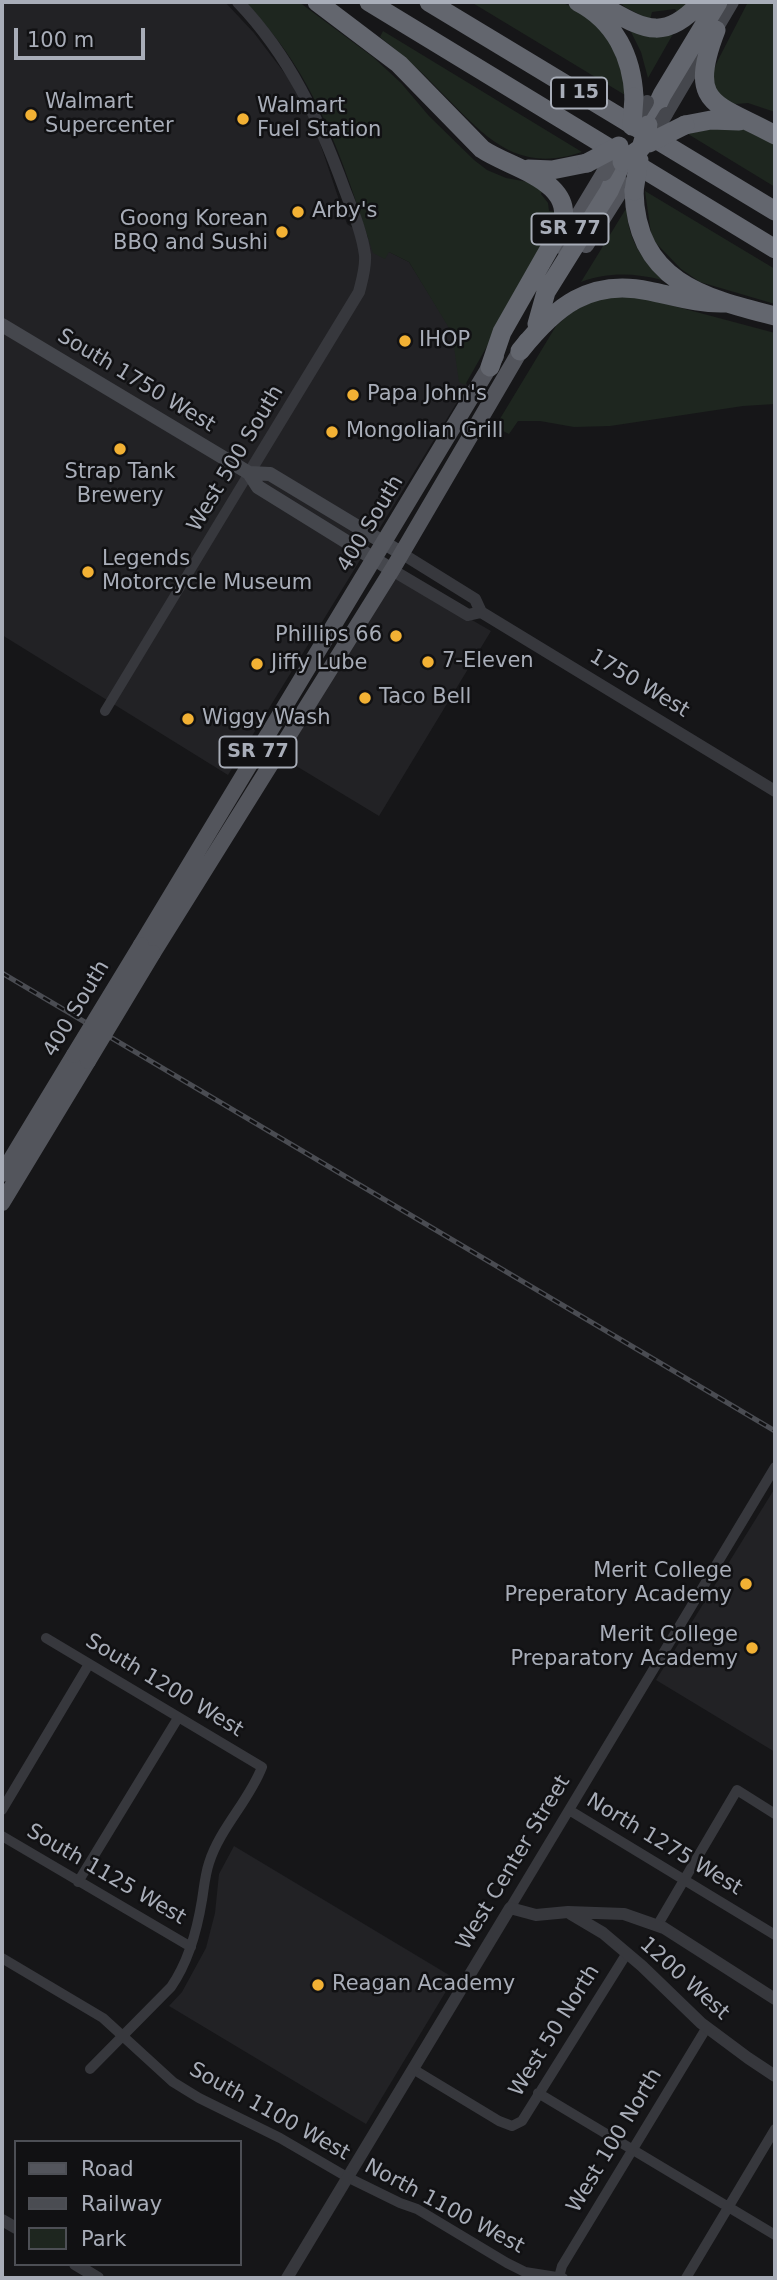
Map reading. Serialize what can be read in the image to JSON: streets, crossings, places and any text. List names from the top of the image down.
{
  "streets": {
    "highway": ["I 15"],
    "main road": [
      "SR 77",
      "South 1750 West",
      "400 South",
      "1750 West"
    ],
    "street": [
      "West 500 South",
      "South 1200 West",
      "North 1275 West",
      "West Center Street",
      "South 1125 West",
      "1200 West",
      "West 50 North",
      "South 1100 West",
      "West 100 North",
      "North 1100 West"
    ]
  },
  "crossings": [
    ["South 1750 West", "West 500 South"],
    ["South 1750 West", "1750 West"],
    ["West 500 South", "1750 West"],
    ["400 South", "1750 West"],
    ["South 1200 West", "South 1125 West"],
    ["North 1275 West", "West Center Street"],
    ["West Center Street", "1200 West"],
    ["West Center Street", "West 50 North"],
    ["West Center Street", "South 1100 West"],
    ["West Center Street", "North 1100 West"],
    ["1200 West", "West 50 North"],
    ["1200 West", "West 100 North"],
    ["South 1100 West", "North 1100 West"],
    ["West 100 North", "North 1100 West"]
  ],
  "places": [
    "Walmart Supercenter",
    "Walmart Fuel Station",
    "Arby's",
    "Goong Korean BBQ and Sushi",
    "IHOP",
    "Papa John's",
    "Mongolian Grill",
    "Strap Tank Brewery",
    "Legends Motorcycle Museum",
    "Phillips 66",
    "7-Eleven",
    "Jiffy Lube",
    "Taco Bell",
    "Wiggy Wash",
    "Merit College Preperatory Academy",
    "Merit College Preparatory Academy",
    "Reagan Academy"
  ],
  "legend": ["Road", "Railway", "Park"],
  "scale_bar": "100 m"
}
